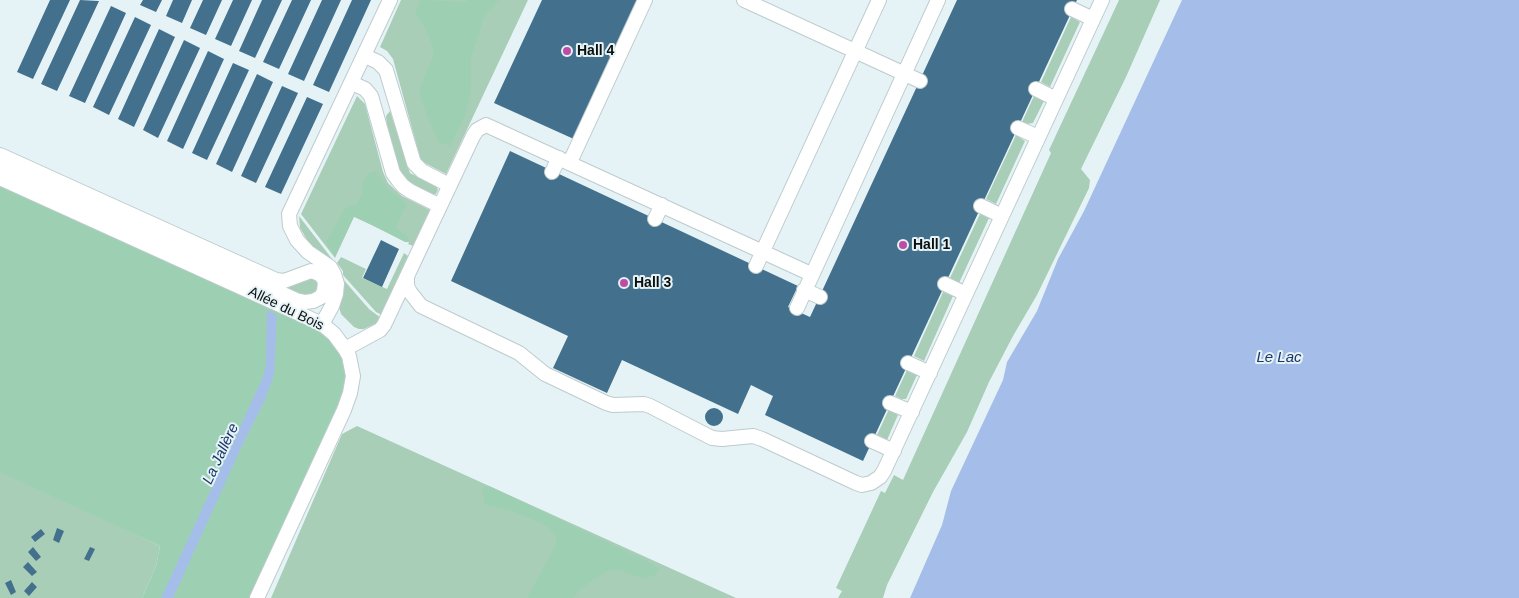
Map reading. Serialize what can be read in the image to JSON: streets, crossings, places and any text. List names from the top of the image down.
{
  "streets": {
    "street": ["Allée du Bois"]
  },
  "water": ["Le Lac", "La Jallère"],
  "places": ["Hall 4", "Hall 1", "Hall 3"]
}
